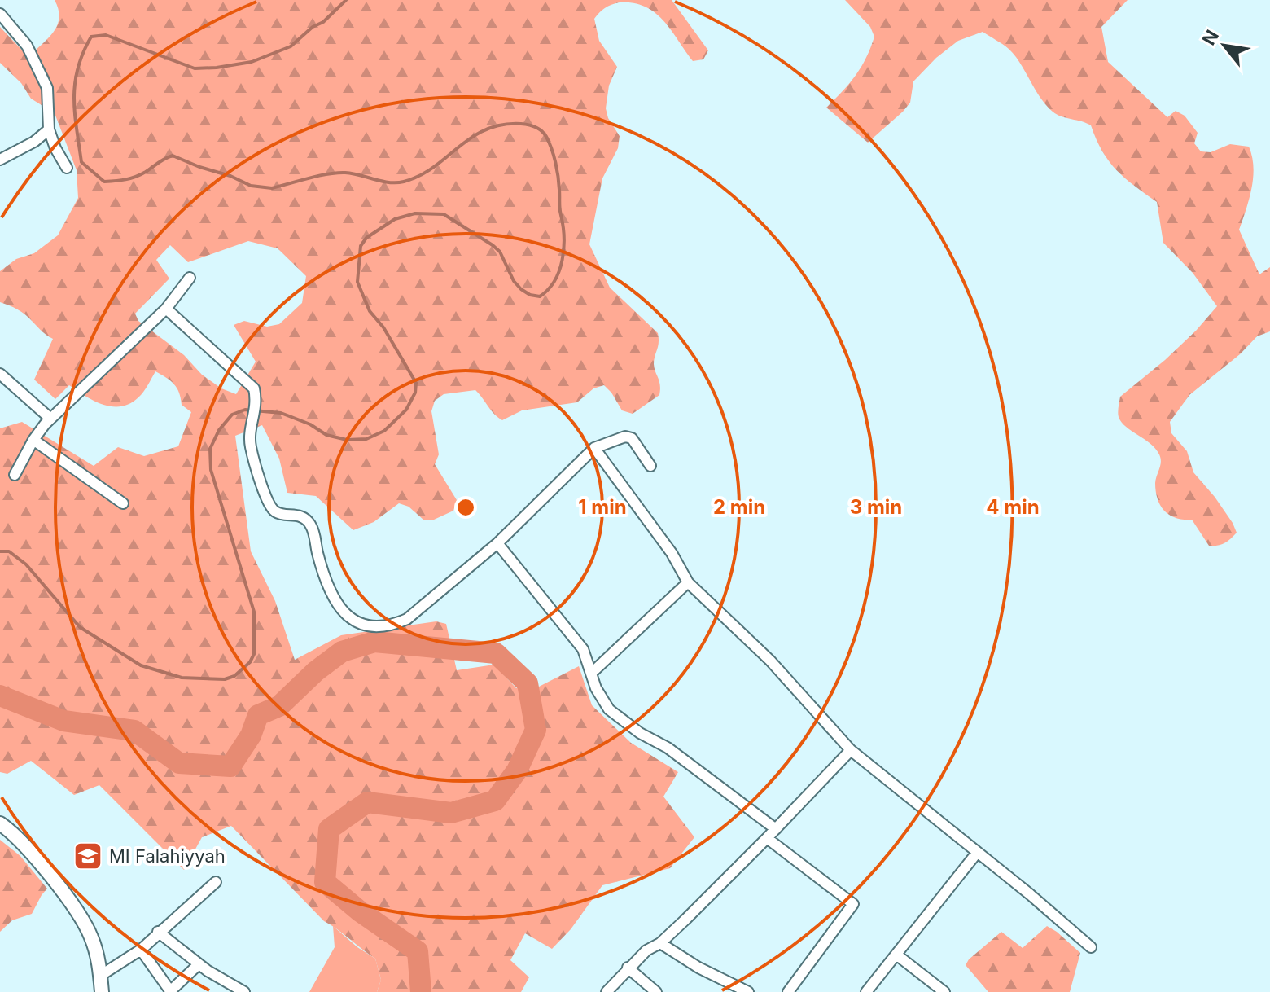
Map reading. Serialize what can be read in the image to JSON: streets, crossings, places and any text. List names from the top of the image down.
{
  "places": {
    "school or university": ["MI Falahiyyah"]
  },
  "north": "top left",
  "rings": [
    "1 min",
    "2 min",
    "3 min",
    "4 min"
  ]
}
